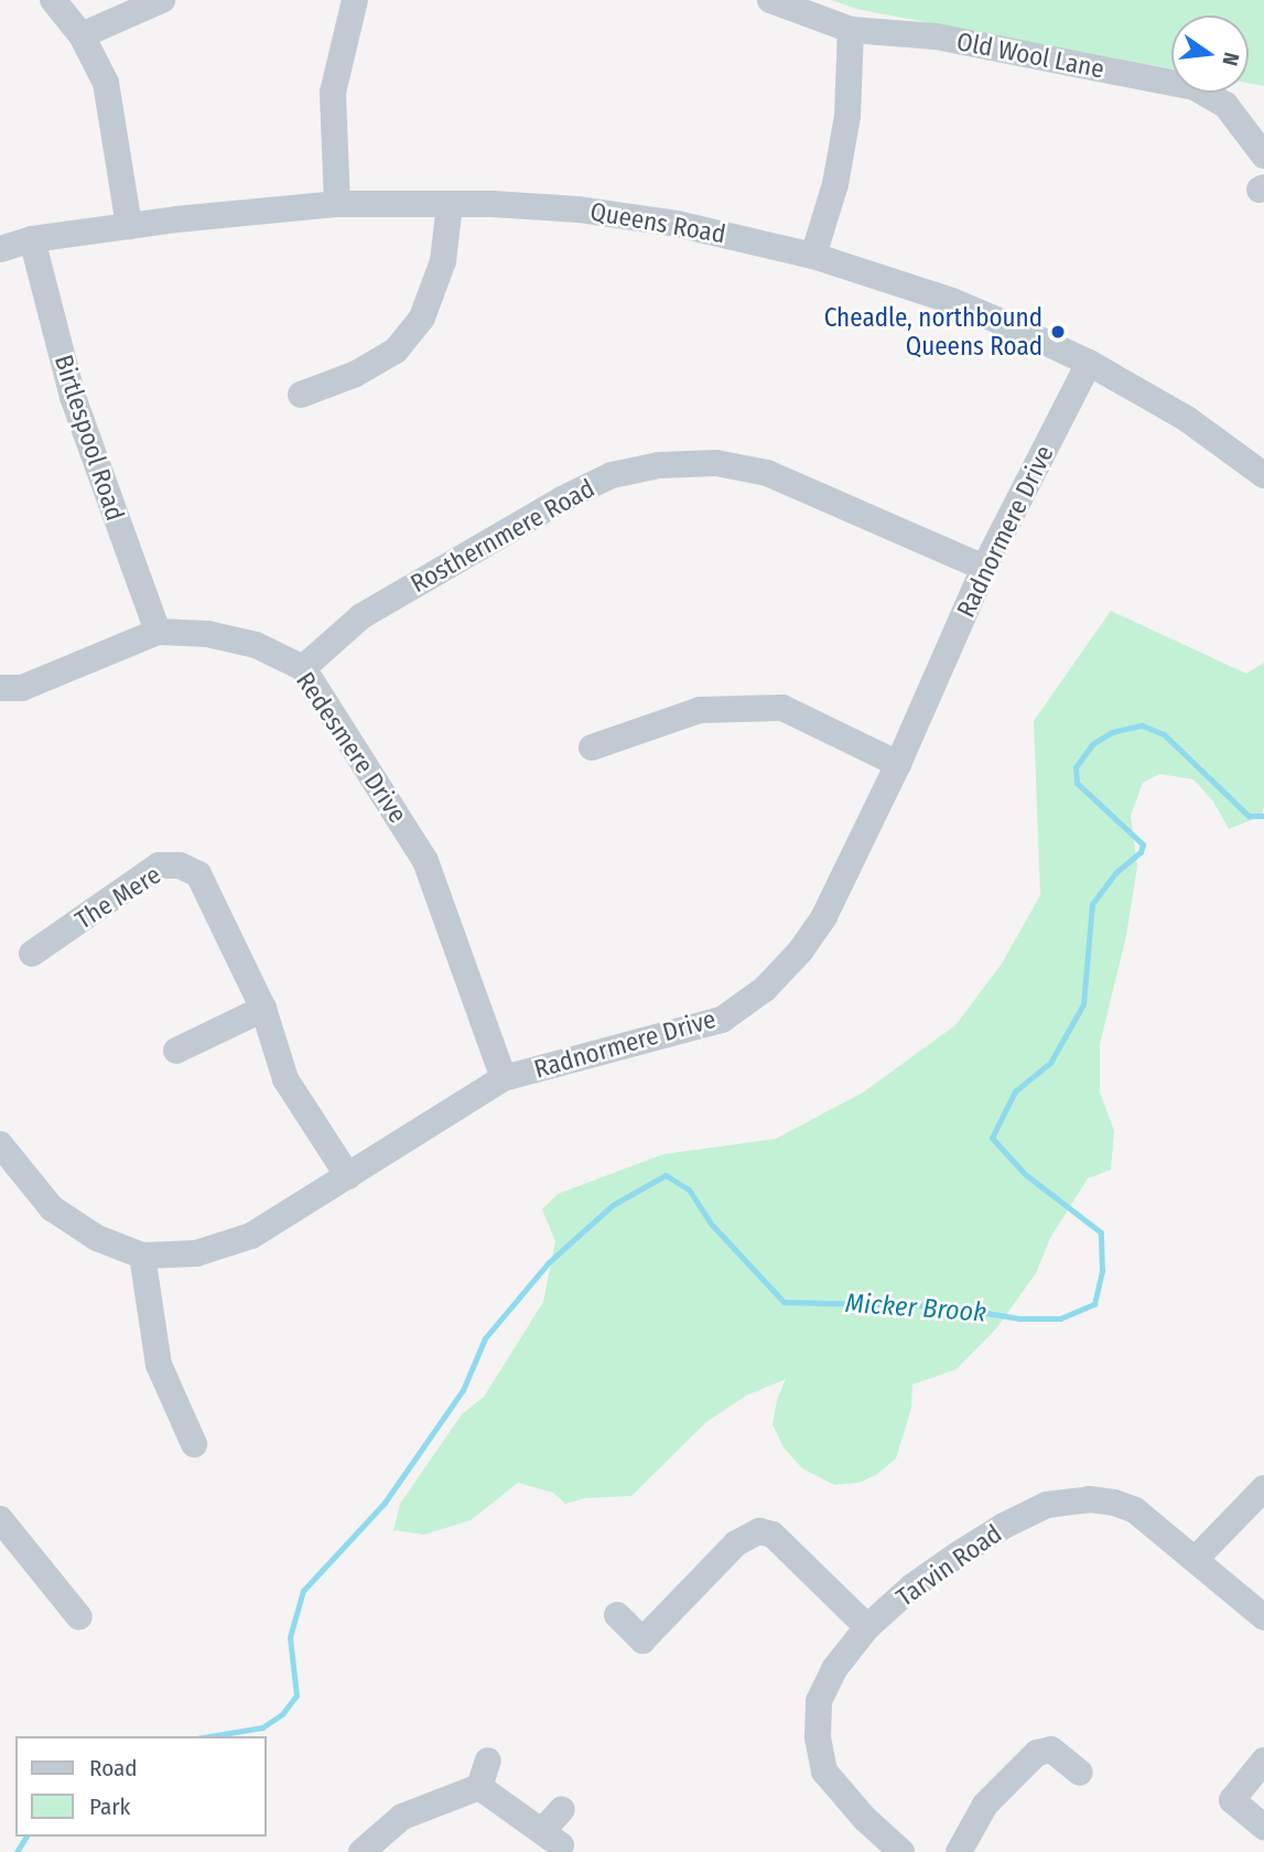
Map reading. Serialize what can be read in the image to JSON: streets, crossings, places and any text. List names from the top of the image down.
{
  "streets": {
    "street": [
      "Old Wool Lane",
      "Queens Road",
      "Birtlespool Road",
      "Radnormere Drive",
      "Rosthernmere Road",
      "Redesmere Drive",
      "The Mere",
      "Tarvin Road"
    ]
  },
  "crossings": [
    ["Queens Road", "Birtlespool Road"],
    ["Queens Road", "Radnormere Drive"],
    ["Birtlespool Road", "Redesmere Drive"],
    ["Radnormere Drive", "Rosthernmere Road"],
    ["Radnormere Drive", "Redesmere Drive"],
    ["Radnormere Drive", "The Mere"],
    ["Rosthernmere Road", "Redesmere Drive"]
  ],
  "water": ["Micker Brook"],
  "places": ["Cheadle, northbound Queens Road"],
  "legend": ["Road", "Park"],
  "north": "right"
}
